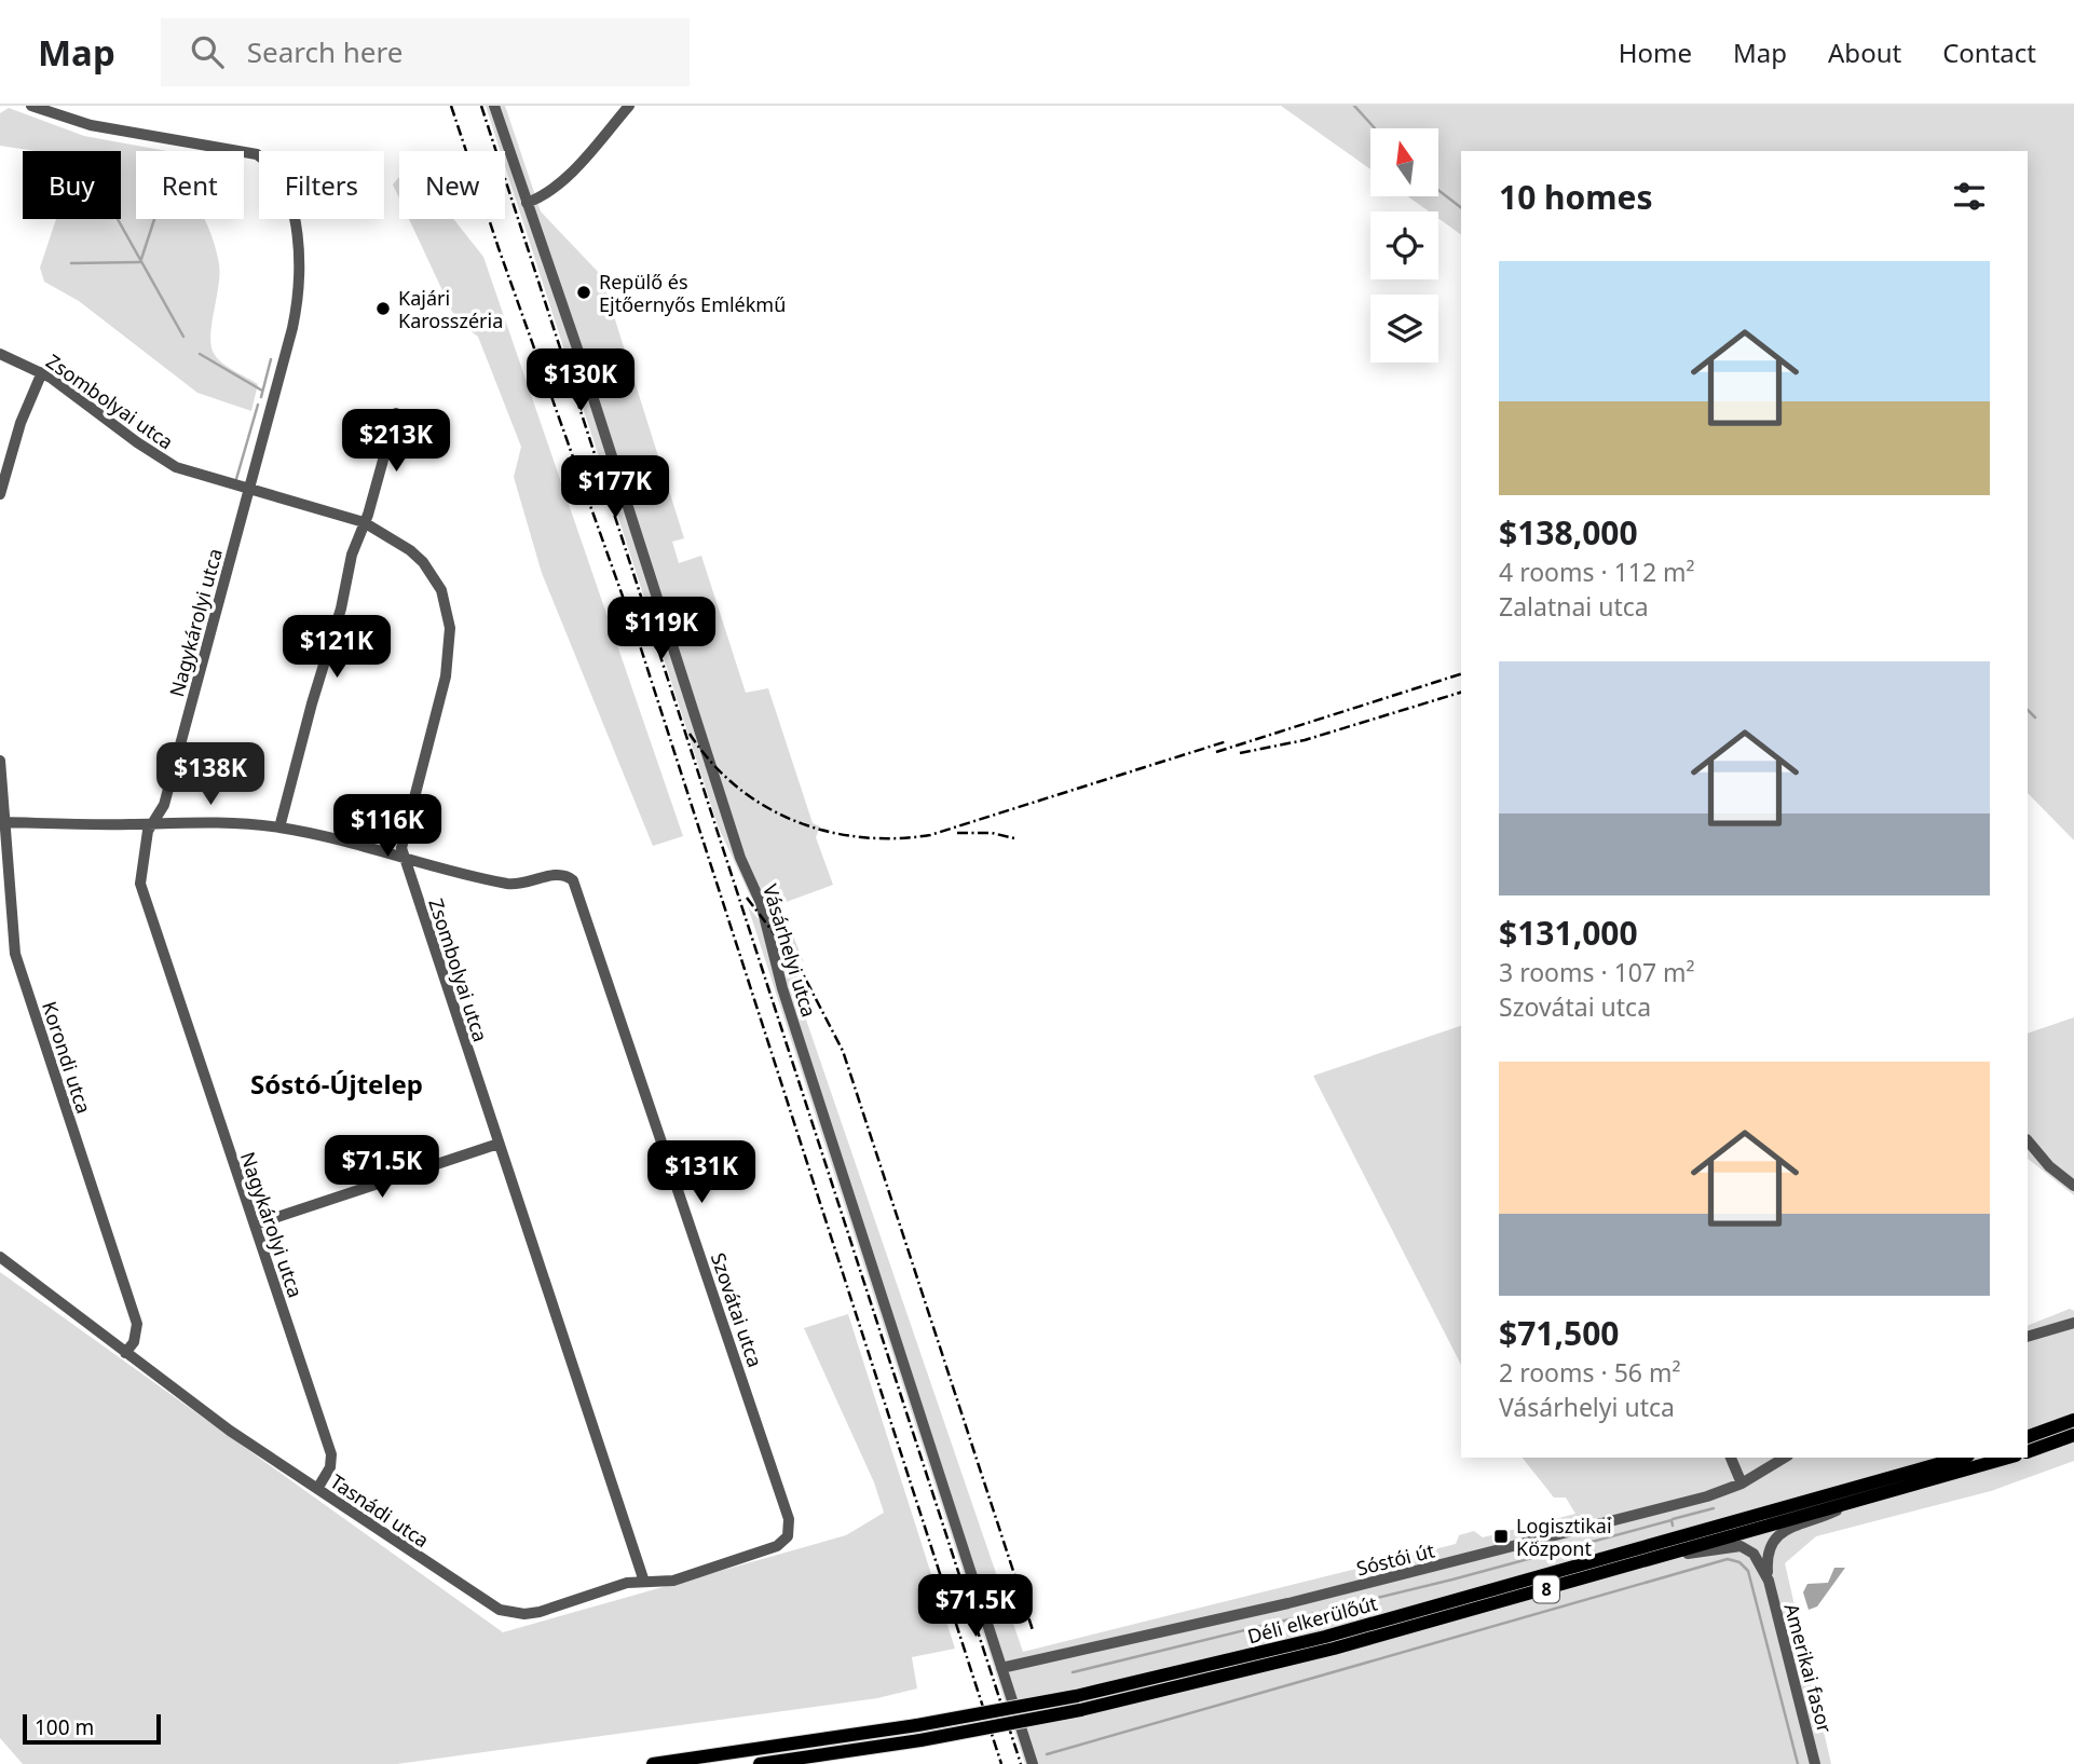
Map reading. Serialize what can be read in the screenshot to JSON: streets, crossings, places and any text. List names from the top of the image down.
{
  "streets": {
    "main road": ["8", "Déli elkerülőút"],
    "street": [
      "Zsombolyai utca",
      "Nagykárolyi utca",
      "Vásárhelyi utca",
      "Korondi utca",
      "Szovátai utca",
      "Tasnádi utca",
      "Sóstói út",
      "Amerikai fasor"
    ]
  },
  "crossings": [
    ["Zsombolyai utca", "Nagykárolyi utca"],
    ["Zsombolyai utca", "Szovátai utca"],
    ["Zsombolyai utca", "Tasnádi utca"],
    ["Nagykárolyi utca", "Tasnádi utca"],
    ["Vásárhelyi utca", "Sóstói út"],
    ["Korondi utca", "Tasnádi utca"],
    ["Szovátai utca", "Tasnádi utca"]
  ],
  "districts": ["Sóstó-Újtelep"],
  "places": {
    "other": ["Repülő és Ejtőernyős Emlékmű", "Kajári Karosszéria"],
    "transit": ["Logisztikai Központ"]
  },
  "scale_bar": "100 m",
  "north": "top",
  "page": {
    "header": "Map",
    "search": "Search here",
    "nav": [
      "Home",
      "Map",
      "About",
      "Contact"
    ],
    "chip": [
      "Buy",
      "Rent",
      "Filters",
      "New"
    ],
    "heading": "10 homes",
    "list": [
      {
        "name": "$138,000",
        "note": "4 rooms · 112 m² · Zalatnai utca"
      },
      {
        "name": "$131,000",
        "note": "3 rooms · 107 m² · Szovátai utca"
      },
      {
        "name": "$71,500",
        "note": "2 rooms · 56 m² · Vásárhelyi utca"
      }
    ],
    "price": [
      "$130K",
      "$213K",
      "$177K",
      "$119K",
      "$121K",
      "$138K",
      "$116K",
      "$71.5K",
      "$131K",
      "$71.5K"
    ],
    "scale": "100 m"
  }
}
